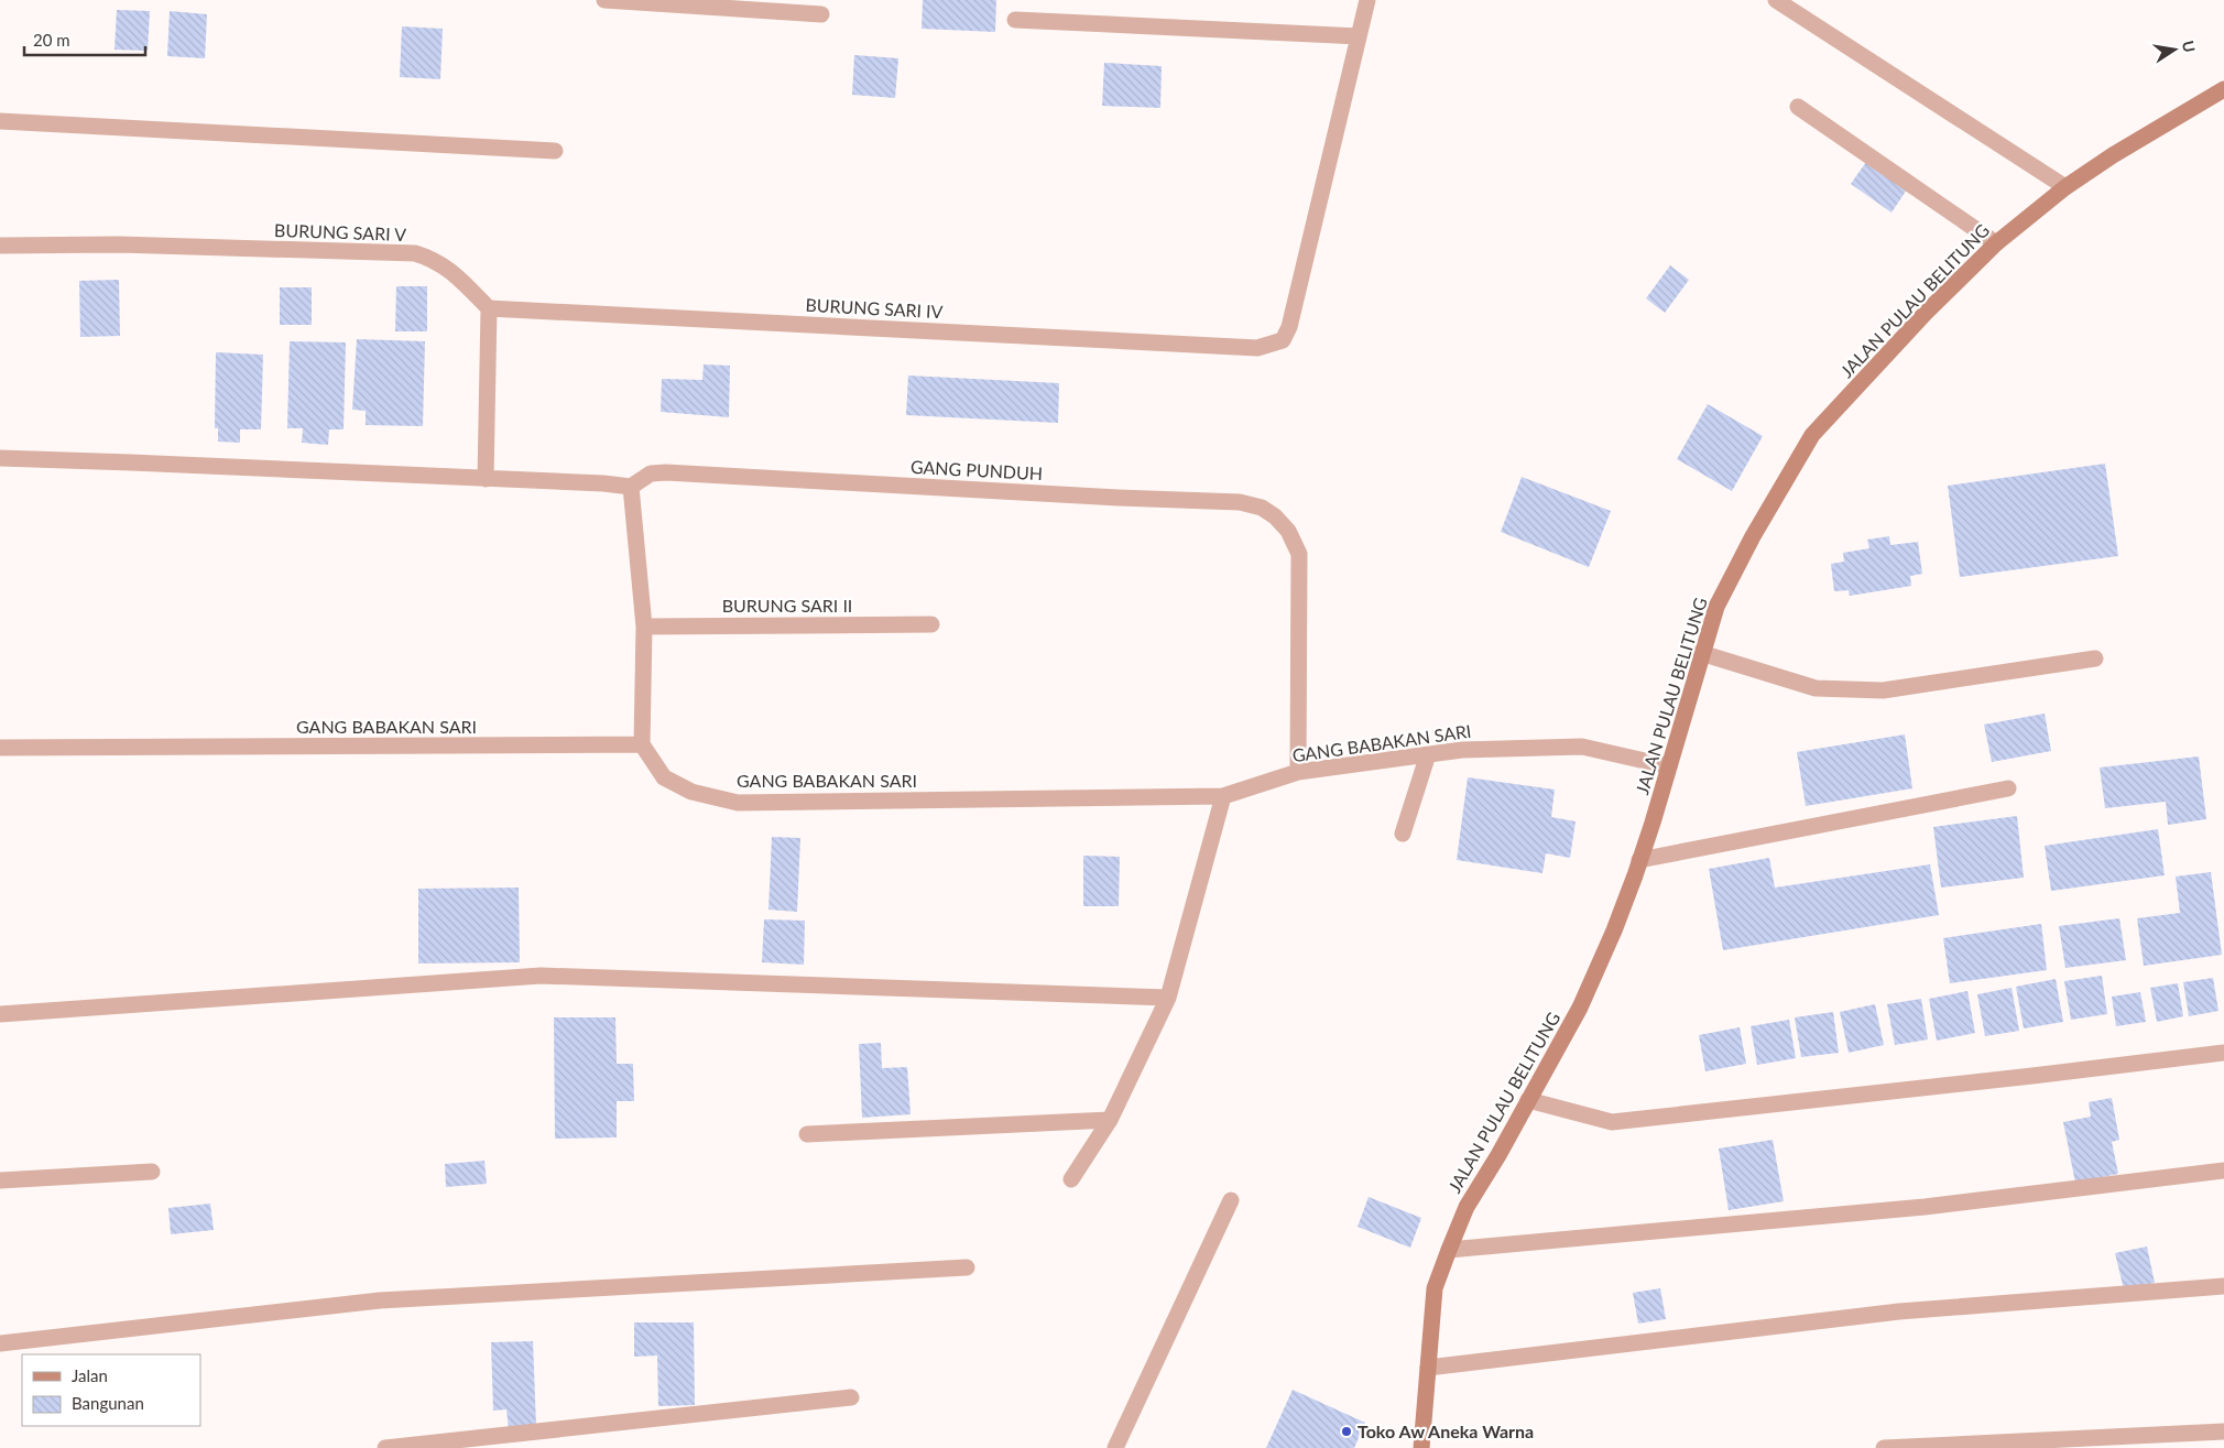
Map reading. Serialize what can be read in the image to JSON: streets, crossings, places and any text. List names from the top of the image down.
{
  "streets": {
    "street": [
      "BURUNG SARI V",
      "JALAN PULAU BELITUNG",
      "BURUNG SARI IV",
      "GANG PUNDUH",
      "BURUNG SARI II",
      "GANG BABAKAN SARI"
    ]
  },
  "crossings": [
    ["BURUNG SARI V", "BURUNG SARI IV"],
    ["JALAN PULAU BELITUNG", "GANG BABAKAN SARI"],
    ["GANG PUNDUH", "GANG BABAKAN SARI"]
  ],
  "places": ["Toko Aw Aneka Warna"],
  "legend": ["Jalan", "Bangunan"],
  "scale_bar": "20 m",
  "north": "right"
}
